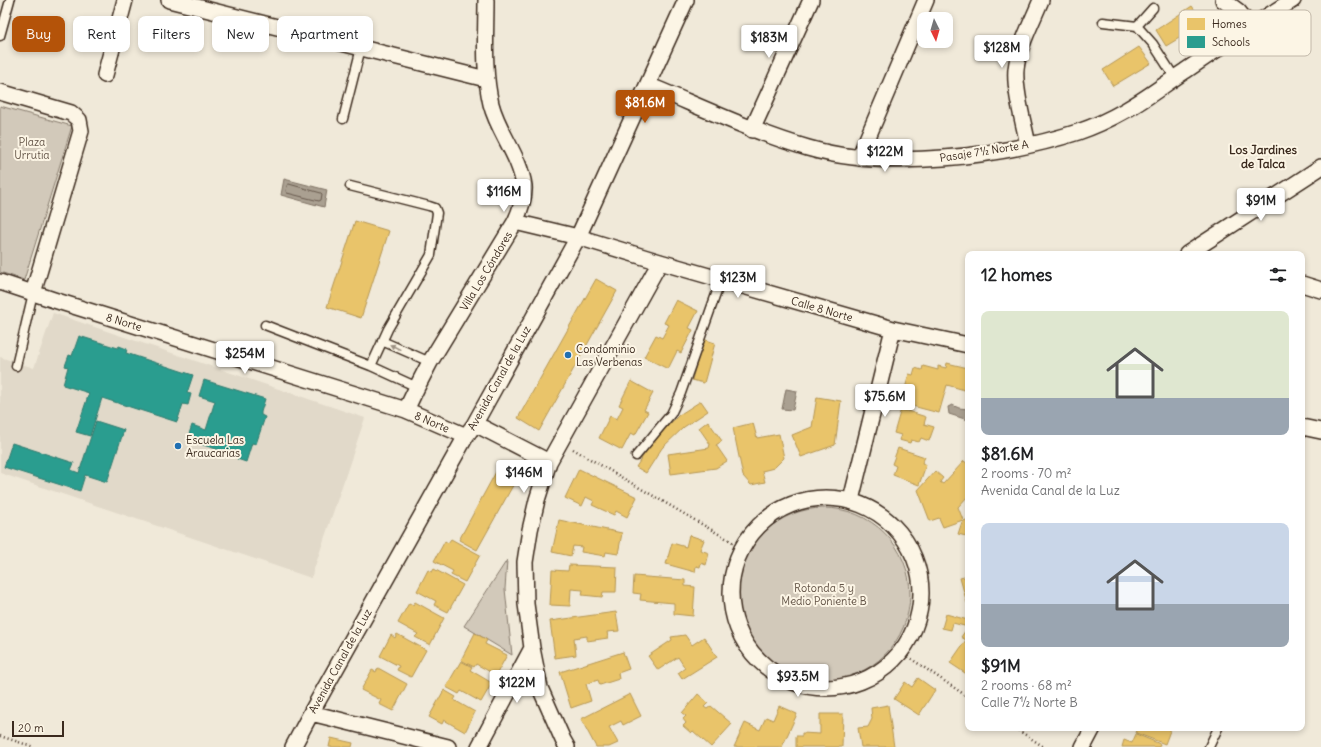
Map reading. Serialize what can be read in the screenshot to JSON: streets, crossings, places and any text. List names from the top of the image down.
{
  "streets": {
    "street": [
      "Pasaje 7½ Norte A",
      "Villa Los Cóndores",
      "Calle 8 Norte",
      "8 Norte",
      "Avenida Canal de la Luz"
    ]
  },
  "crossings": [
    ["Pasaje 7½ Norte A", "Avenida Canal de la Luz"],
    ["Villa Los Cóndores", "Calle 8 Norte"],
    ["Villa Los Cóndores", "8 Norte"],
    ["Calle 8 Norte", "Avenida Canal de la Luz"],
    ["8 Norte", "Avenida Canal de la Luz"]
  ],
  "districts": ["Los Jardines de Talca"],
  "parks": ["Plaza Urrutia", "Rotonda 5 y Medio Poniente B"],
  "places": ["Condominio Las Verbenas", "Escuela Las Araucarias"],
  "legend": ["Homes", "Schools"],
  "scale_bar": "20 m",
  "north": "bottom",
  "page": {
    "chip": [
      "Buy",
      "Rent",
      "Filters",
      "New",
      "Apartment"
    ],
    "price": [
      "$183M",
      "$128M",
      "$81.6M",
      "$122M",
      "$116M",
      "$91M",
      "$123M",
      "$254M",
      "$75.6M",
      "$146M",
      "$93.5M",
      "$122M"
    ],
    "heading": "12 homes",
    "list": [
      {
        "name": "$81.6M",
        "note": "2 rooms · 70 m² · Avenida Canal de la Luz"
      },
      {
        "name": "$91M",
        "note": "2 rooms · 68 m² · Calle 7½ Norte B"
      }
    ],
    "scale": "20 m"
  }
}
